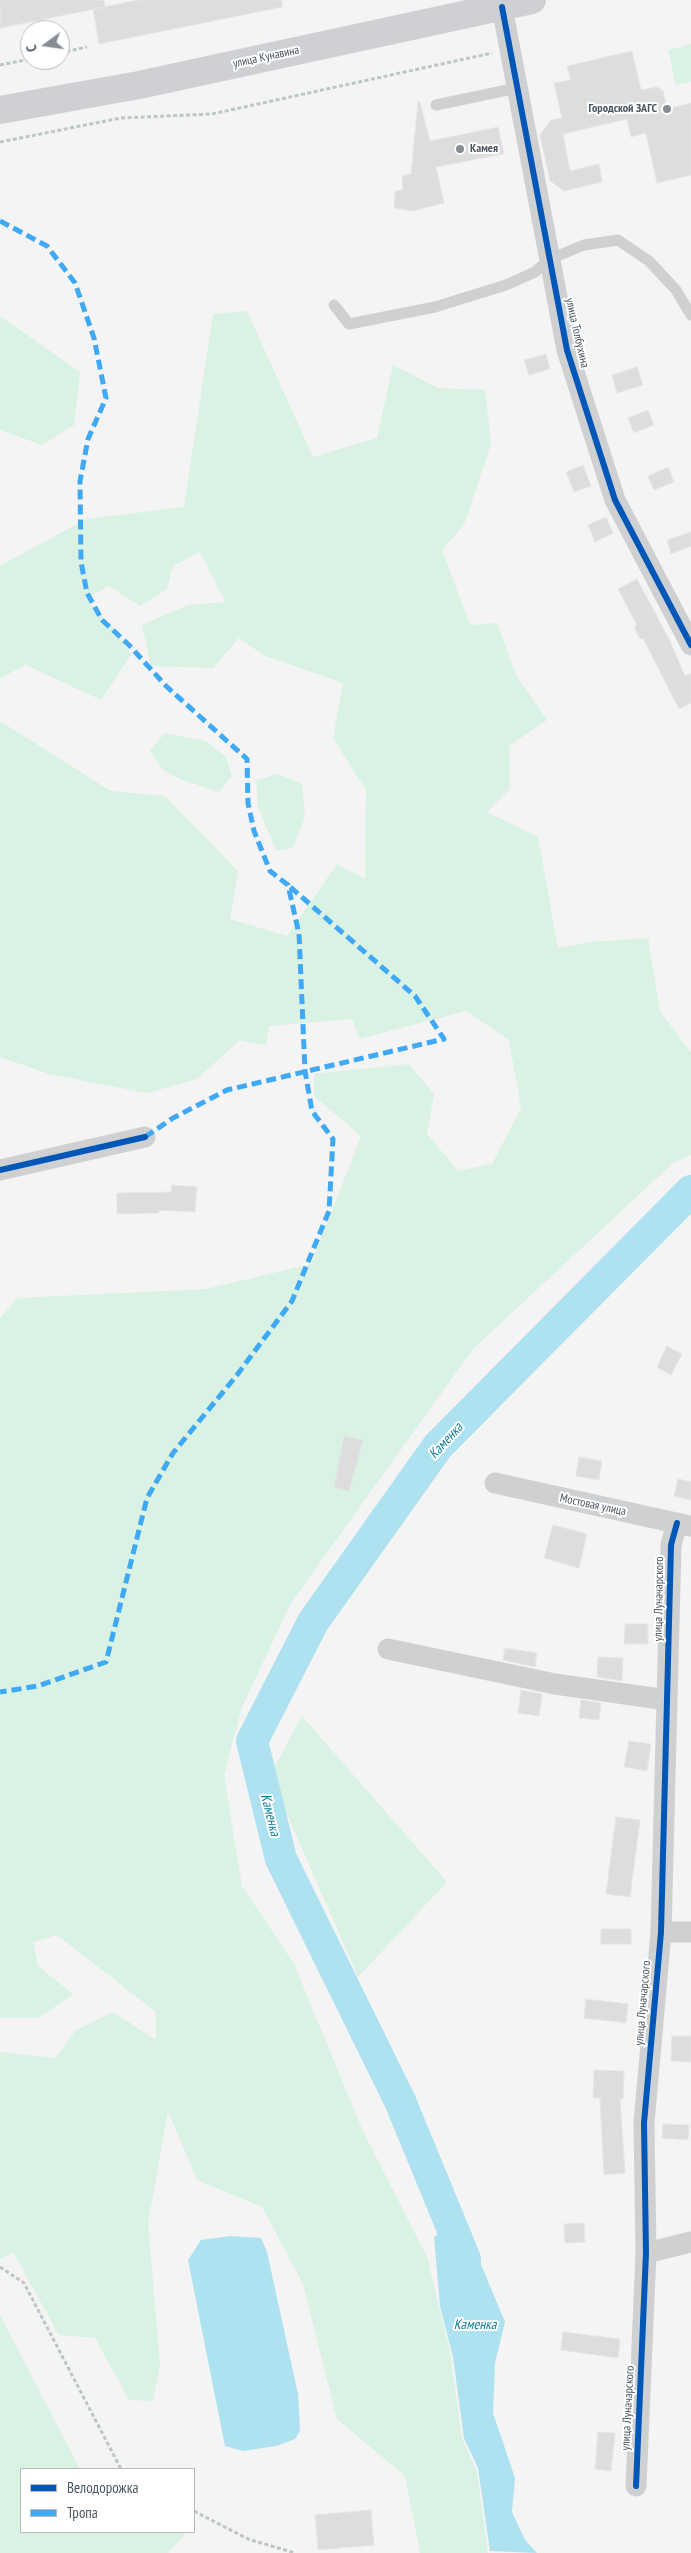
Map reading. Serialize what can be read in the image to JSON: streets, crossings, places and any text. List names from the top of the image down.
{
  "streets": {
    "main road": ["улица Кунавина"],
    "street": ["улица Толбухина", "Мостовая улица", "улица Луначарского"]
  },
  "crossings": [
    ["улица Кунавина", "улица Толбухина"],
    ["Мостовая улица", "улица Луначарского"]
  ],
  "water": ["Каменка"],
  "places": ["Городской ЗАГС", "Камея"],
  "legend": ["Велодорожка", "Тропа"],
  "north": "left"
}
